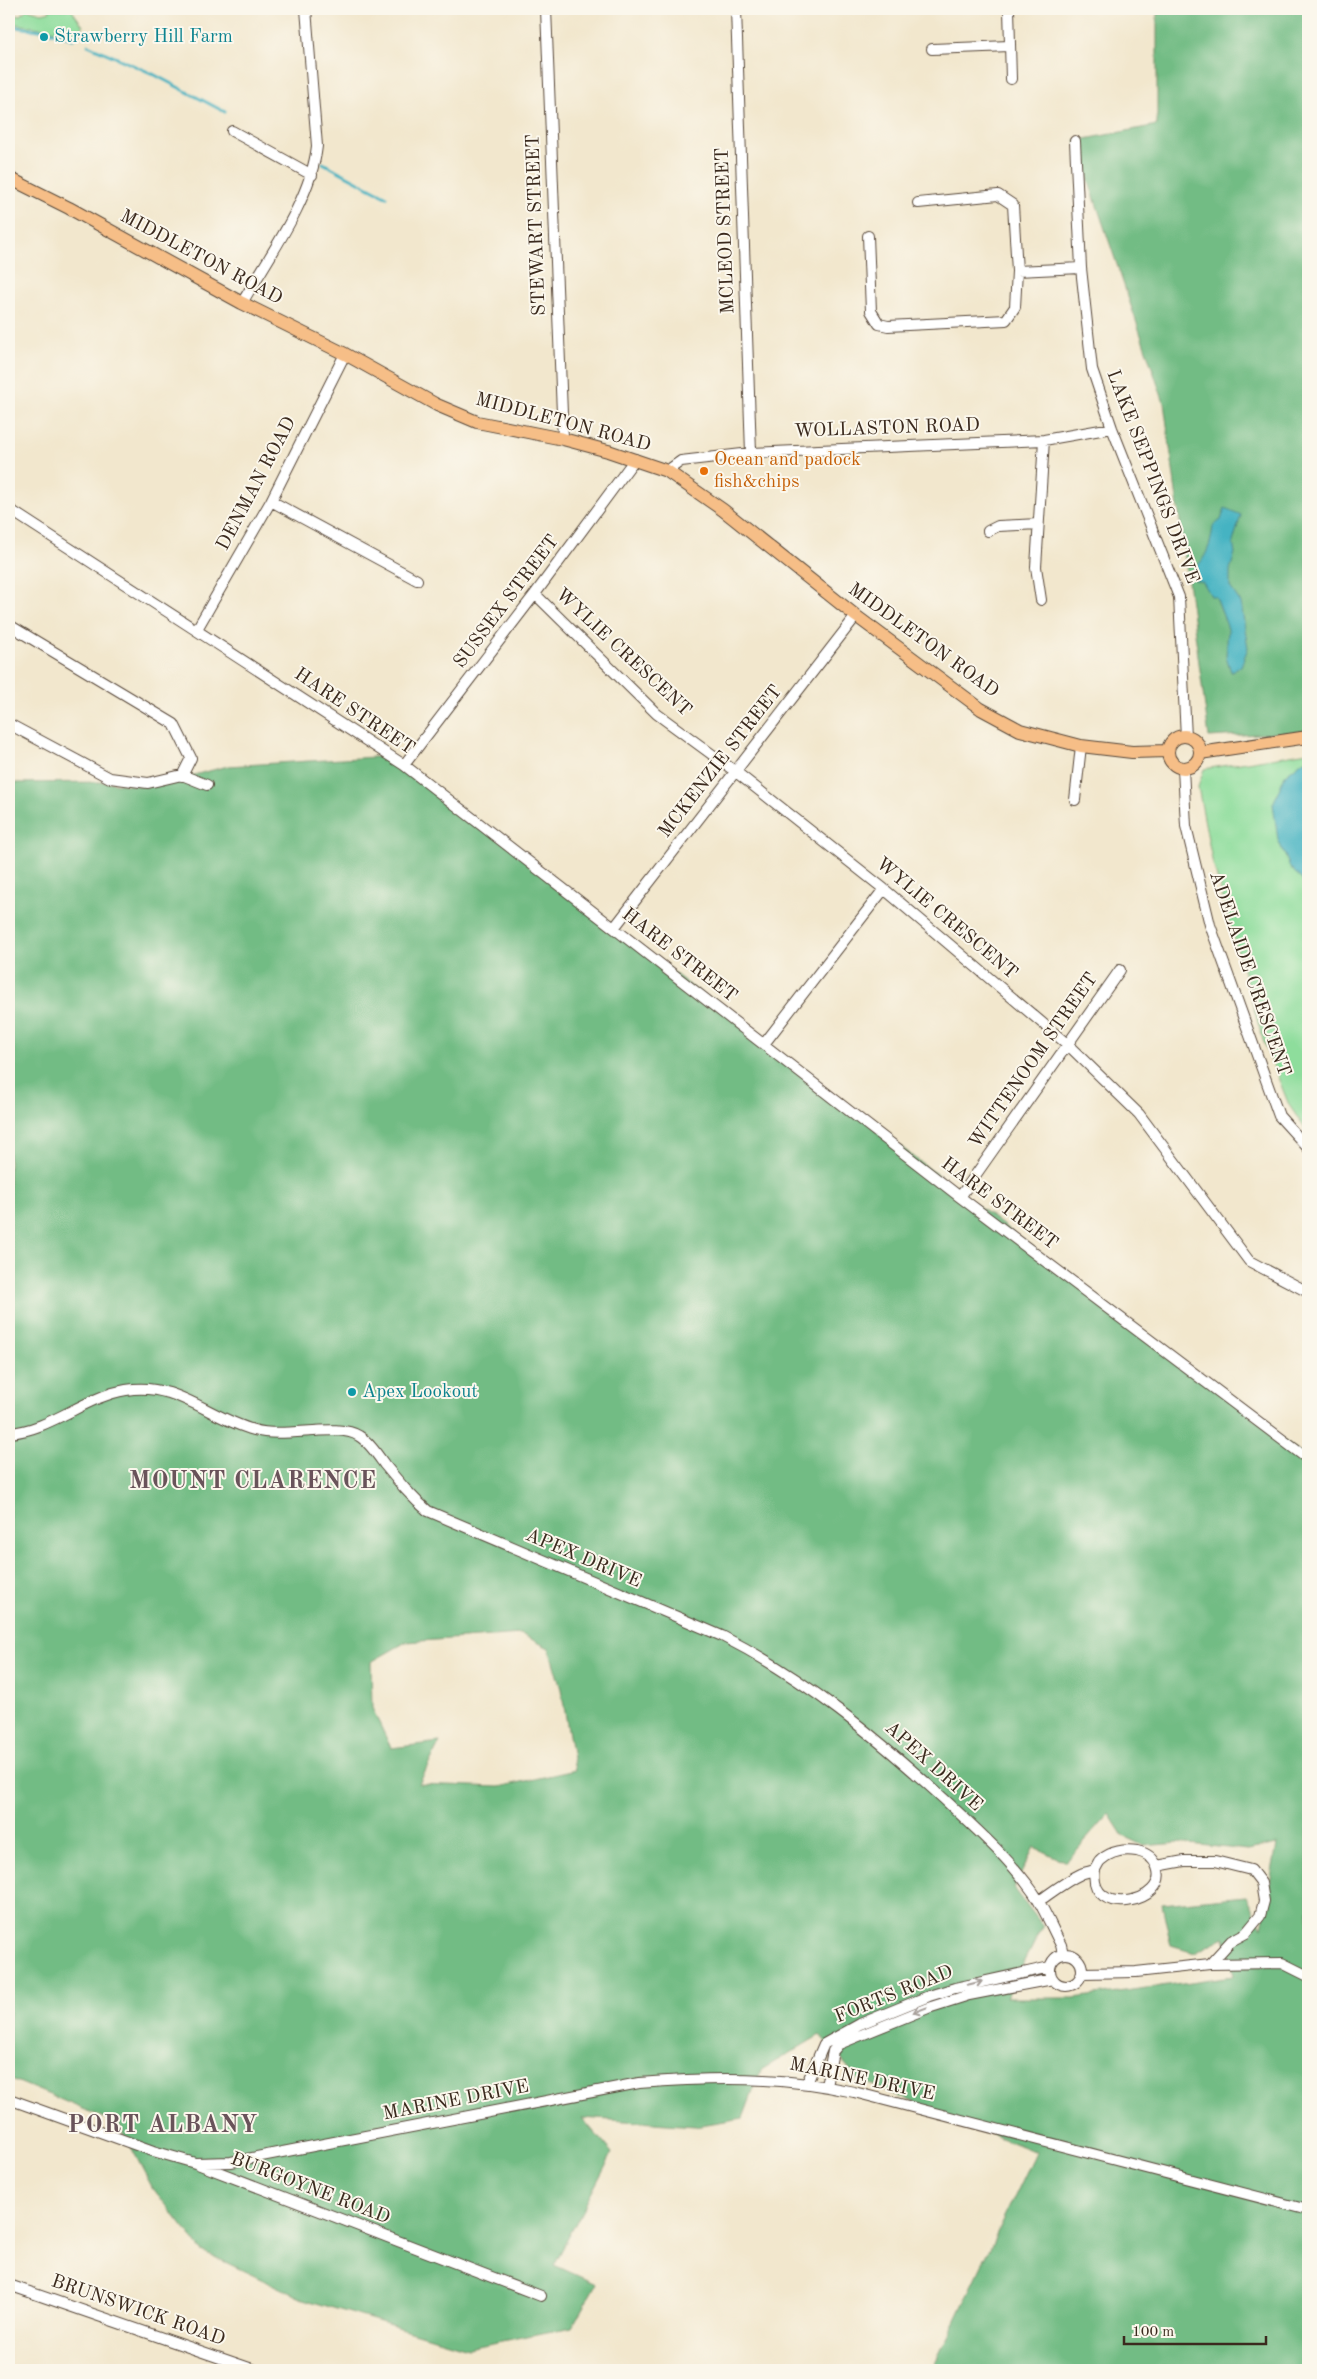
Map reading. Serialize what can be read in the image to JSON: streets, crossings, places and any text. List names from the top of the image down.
{
  "streets": {
    "main road": ["MIDDLETON ROAD"],
    "street": [
      "STEWART STREET",
      "MCLEOD STREET",
      "WOLLASTON ROAD",
      "LAKE SEPPINGS DRIVE",
      "DENMAN ROAD",
      "SUSSEX STREET",
      "WYLIE CRESCENT",
      "HARE STREET",
      "MCKENZIE STREET",
      "ADELAIDE CRESCENT",
      "WITTENOOM STREET",
      "APEX DRIVE",
      "FORTS ROAD",
      "MARINE DRIVE",
      "BURGOYNE ROAD",
      "BRUNSWICK ROAD"
    ]
  },
  "crossings": [
    ["STEWART STREET", "MIDDLETON ROAD"],
    ["MCLEOD STREET", "WOLLASTON ROAD"],
    ["MIDDLETON ROAD", "WOLLASTON ROAD"],
    ["MIDDLETON ROAD", "LAKE SEPPINGS DRIVE"],
    ["MIDDLETON ROAD", "DENMAN ROAD"],
    ["MIDDLETON ROAD", "SUSSEX STREET"],
    ["MIDDLETON ROAD", "MCKENZIE STREET"],
    ["MIDDLETON ROAD", "ADELAIDE CRESCENT"],
    ["WOLLASTON ROAD", "LAKE SEPPINGS DRIVE"],
    ["LAKE SEPPINGS DRIVE", "ADELAIDE CRESCENT"],
    ["DENMAN ROAD", "HARE STREET"],
    ["SUSSEX STREET", "WYLIE CRESCENT"],
    ["SUSSEX STREET", "HARE STREET"],
    ["WYLIE CRESCENT", "MCKENZIE STREET"],
    ["WYLIE CRESCENT", "WITTENOOM STREET"],
    ["HARE STREET", "MCKENZIE STREET"],
    ["HARE STREET", "WITTENOOM STREET"],
    ["APEX DRIVE", "FORTS ROAD"],
    ["FORTS ROAD", "MARINE DRIVE"],
    ["MARINE DRIVE", "BURGOYNE ROAD"]
  ],
  "districts": ["MOUNT CLARENCE", "PORT ALBANY"],
  "places": ["Strawberry Hill Farm", "Ocean and padock fish&chips", "Apex Lookout"],
  "scale_bar": "100 m"
}
